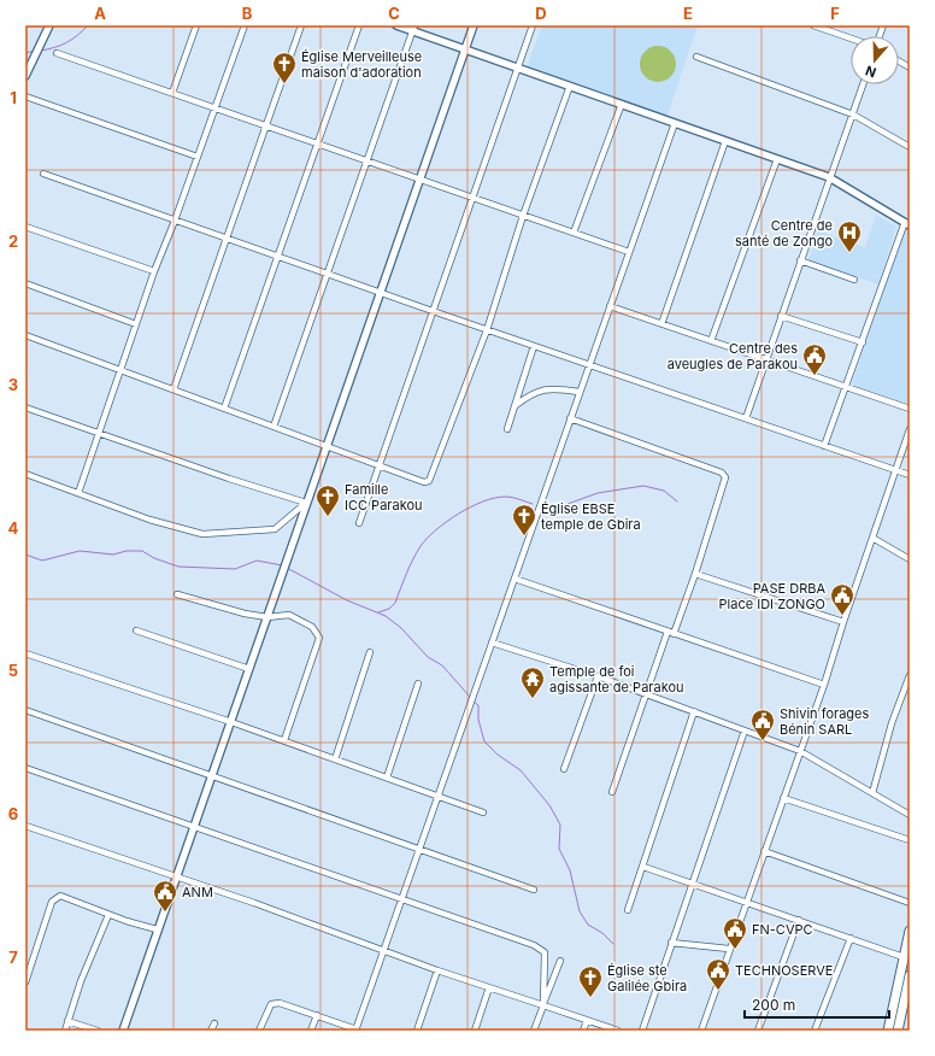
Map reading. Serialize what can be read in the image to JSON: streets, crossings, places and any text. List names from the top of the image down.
{
  "places": {
    "church": [
      "Église Merveilleuse maison d'adoration",
      "Famille ICC Parakou",
      "Église EBSE temple de Gbira",
      "Église ste Galilée Gbira"
    ],
    "hospital": ["Centre de santé de Zongo"],
    "public building": [
      "Centre des aveugles de Parakou",
      "PASE DRBA Place IDI ZONGO",
      "Shivin forages Bénin SARL",
      "ANM",
      "FN-CVPC",
      "TECHNOSERVE"
    ],
    "temple": ["Temple de foi agissante de Parakou"]
  },
  "scale_bar": "200 m",
  "north": "bottom",
  "grid": {
    "columns": [
      "A",
      "B",
      "C",
      "D",
      "E",
      "F"
    ],
    "rows": [
      "1",
      "2",
      "3",
      "4",
      "5",
      "6",
      "7"
    ]
  }
}
